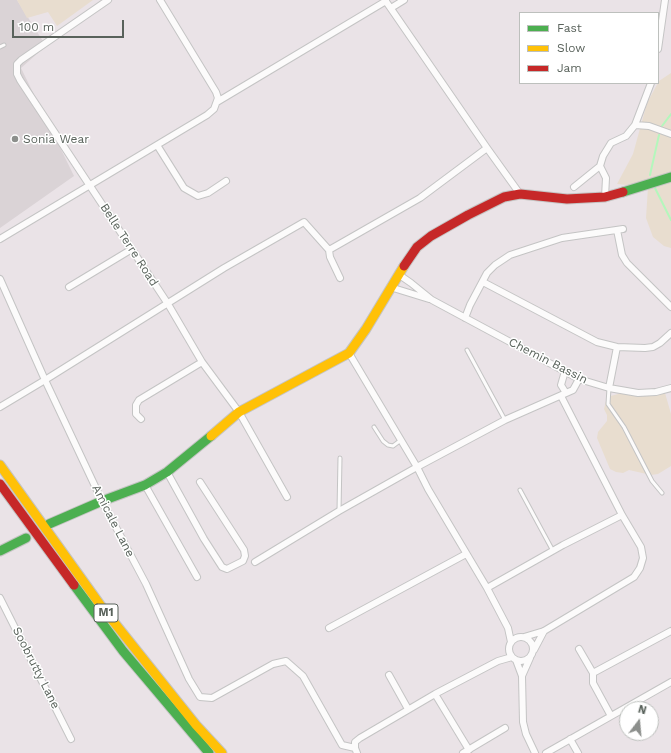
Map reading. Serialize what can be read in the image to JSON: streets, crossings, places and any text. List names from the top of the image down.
{
  "streets": {
    "main road": ["M1"],
    "street": [
      "Belle Terre Road",
      "Chemin Bassin",
      "Amicale Lane",
      "Soobrutty Lane"
    ]
  },
  "places": ["Sonia Wear"],
  "legend": ["Fast", "Slow", "Jam"],
  "scale_bar": "100 m",
  "north": "top"
}
